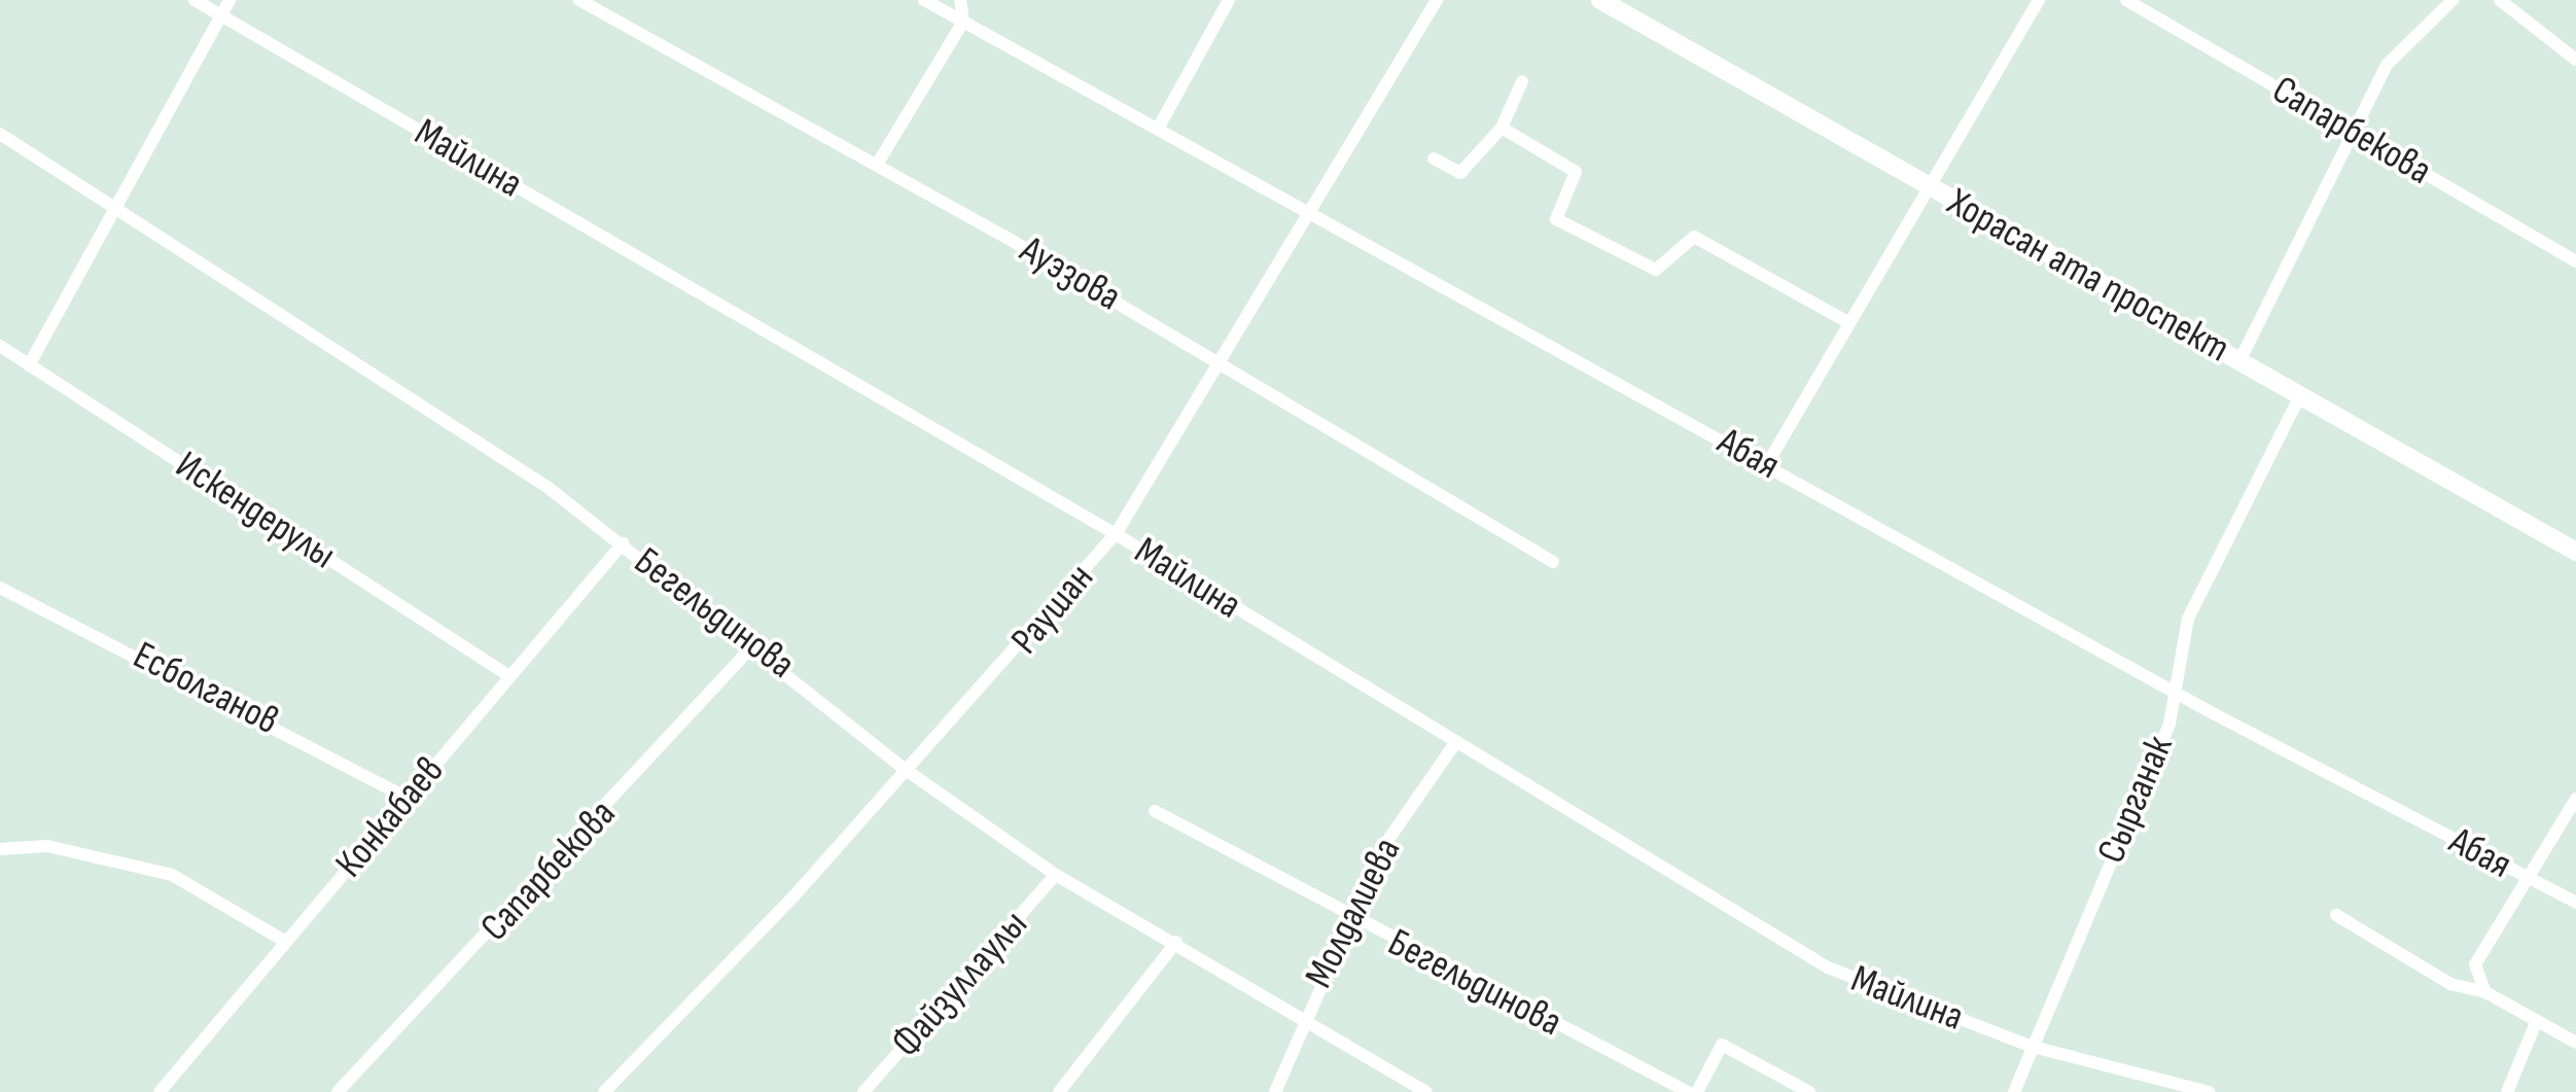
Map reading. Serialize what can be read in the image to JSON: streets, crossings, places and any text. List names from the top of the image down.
{
  "streets": {
    "main road": ["Хорасан ата проспект"],
    "street": [
      "Сапарбекова",
      "Майлина",
      "Ауэзова",
      "Абая",
      "Искендерулы",
      "Раушан",
      "Бегельдинова",
      "Есболганов",
      "Сырганак",
      "Конкабаев",
      "Молдалиева",
      "Файзуллаулы"
    ]
  },
  "crossings": [
    ["Сапарбекова", "Бегельдинова"],
    ["Майлина", "Раушан"],
    ["Майлина", "Сырганак"],
    ["Майлина", "Молдалиева"],
    ["Ауэзова", "Раушан"],
    ["Хорасан ата проспект", "Сырганак"],
    ["Абая", "Раушан"],
    ["Абая", "Сырганак"],
    ["Искендерулы", "Конкабаев"],
    ["Раушан", "Бегельдинова"],
    ["Бегельдинова", "Конкабаев"],
    ["Бегельдинова", "Молдалиева"],
    ["Бегельдинова", "Файзуллаулы"],
    ["Есболганов", "Конкабаев"]
  ]
}
